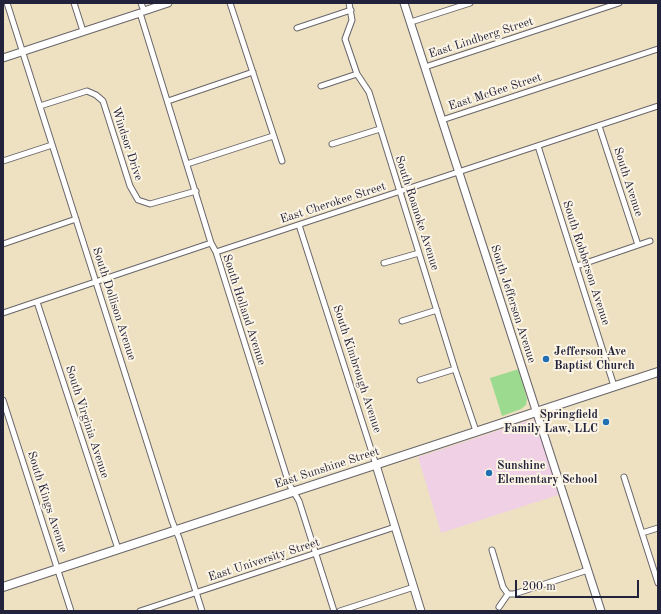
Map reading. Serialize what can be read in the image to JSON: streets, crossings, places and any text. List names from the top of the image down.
{
  "streets": {
    "main road": ["East Sunshine Street"],
    "street": [
      "East Lindberg Street",
      "East McGee Street",
      "Windsor Drive",
      "South Avenue",
      "East Cherokee Street",
      "South Roanoke Avenue",
      "South Robberson Avenue",
      "South Dollison Avenue",
      "South Jefferson Avenue",
      "South Holland Avenue",
      "South Kimbrough Avenue",
      "South Virginia Avenue",
      "South Kings Avenue",
      "East University Street"
    ]
  },
  "crossings": [
    ["East Lindberg Street", "South Jefferson Avenue"],
    ["East McGee Street", "South Jefferson Avenue"],
    ["Windsor Drive", "South Dollison Avenue"],
    ["Windsor Drive", "South Holland Avenue"],
    ["South Avenue", "East Cherokee Street"],
    ["East Cherokee Street", "South Roanoke Avenue"],
    ["East Cherokee Street", "South Robberson Avenue"],
    ["East Cherokee Street", "South Jefferson Avenue"],
    ["East Cherokee Street", "South Holland Avenue"],
    ["East Cherokee Street", "South Kimbrough Avenue"],
    ["South Roanoke Avenue", "East Sunshine Street"],
    ["South Robberson Avenue", "East Sunshine Street"],
    ["South Dollison Avenue", "East Sunshine Street"],
    ["South Dollison Avenue", "East University Street"],
    ["South Jefferson Avenue", "East Sunshine Street"],
    ["South Holland Avenue", "East Sunshine Street"],
    ["South Holland Avenue", "East University Street"],
    ["South Kimbrough Avenue", "East Sunshine Street"],
    ["South Kimbrough Avenue", "East University Street"],
    ["South Virginia Avenue", "East Sunshine Street"],
    ["East Sunshine Street", "South Kings Avenue"]
  ],
  "places": ["Jefferson Ave Baptist Church", "Springfield Family Law, LLC", "Sunshine Elementary School"],
  "scale_bar": "200 m"
}
